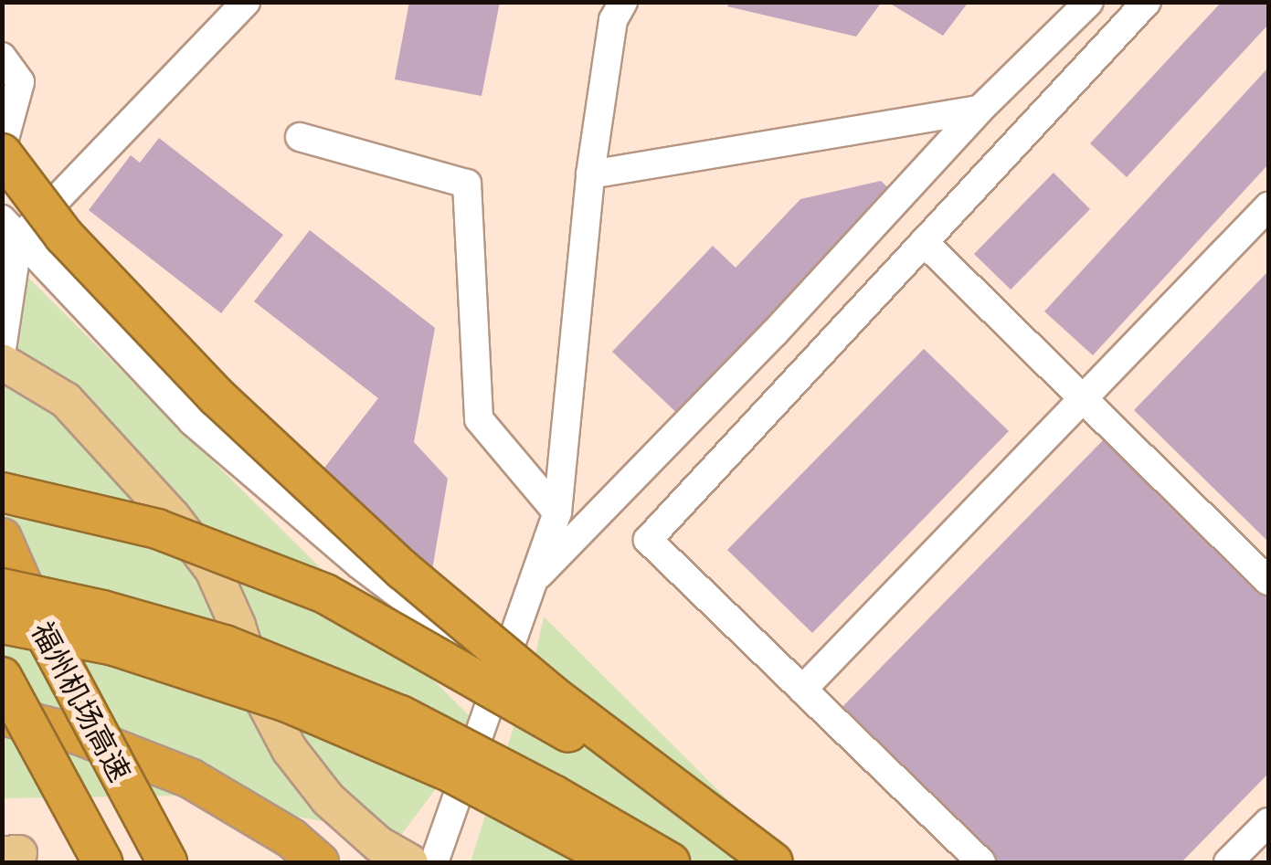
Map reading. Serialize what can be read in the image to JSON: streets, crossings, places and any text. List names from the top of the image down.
{
  "streets": {
    "highway": ["福州机场高速"]
  }
}
